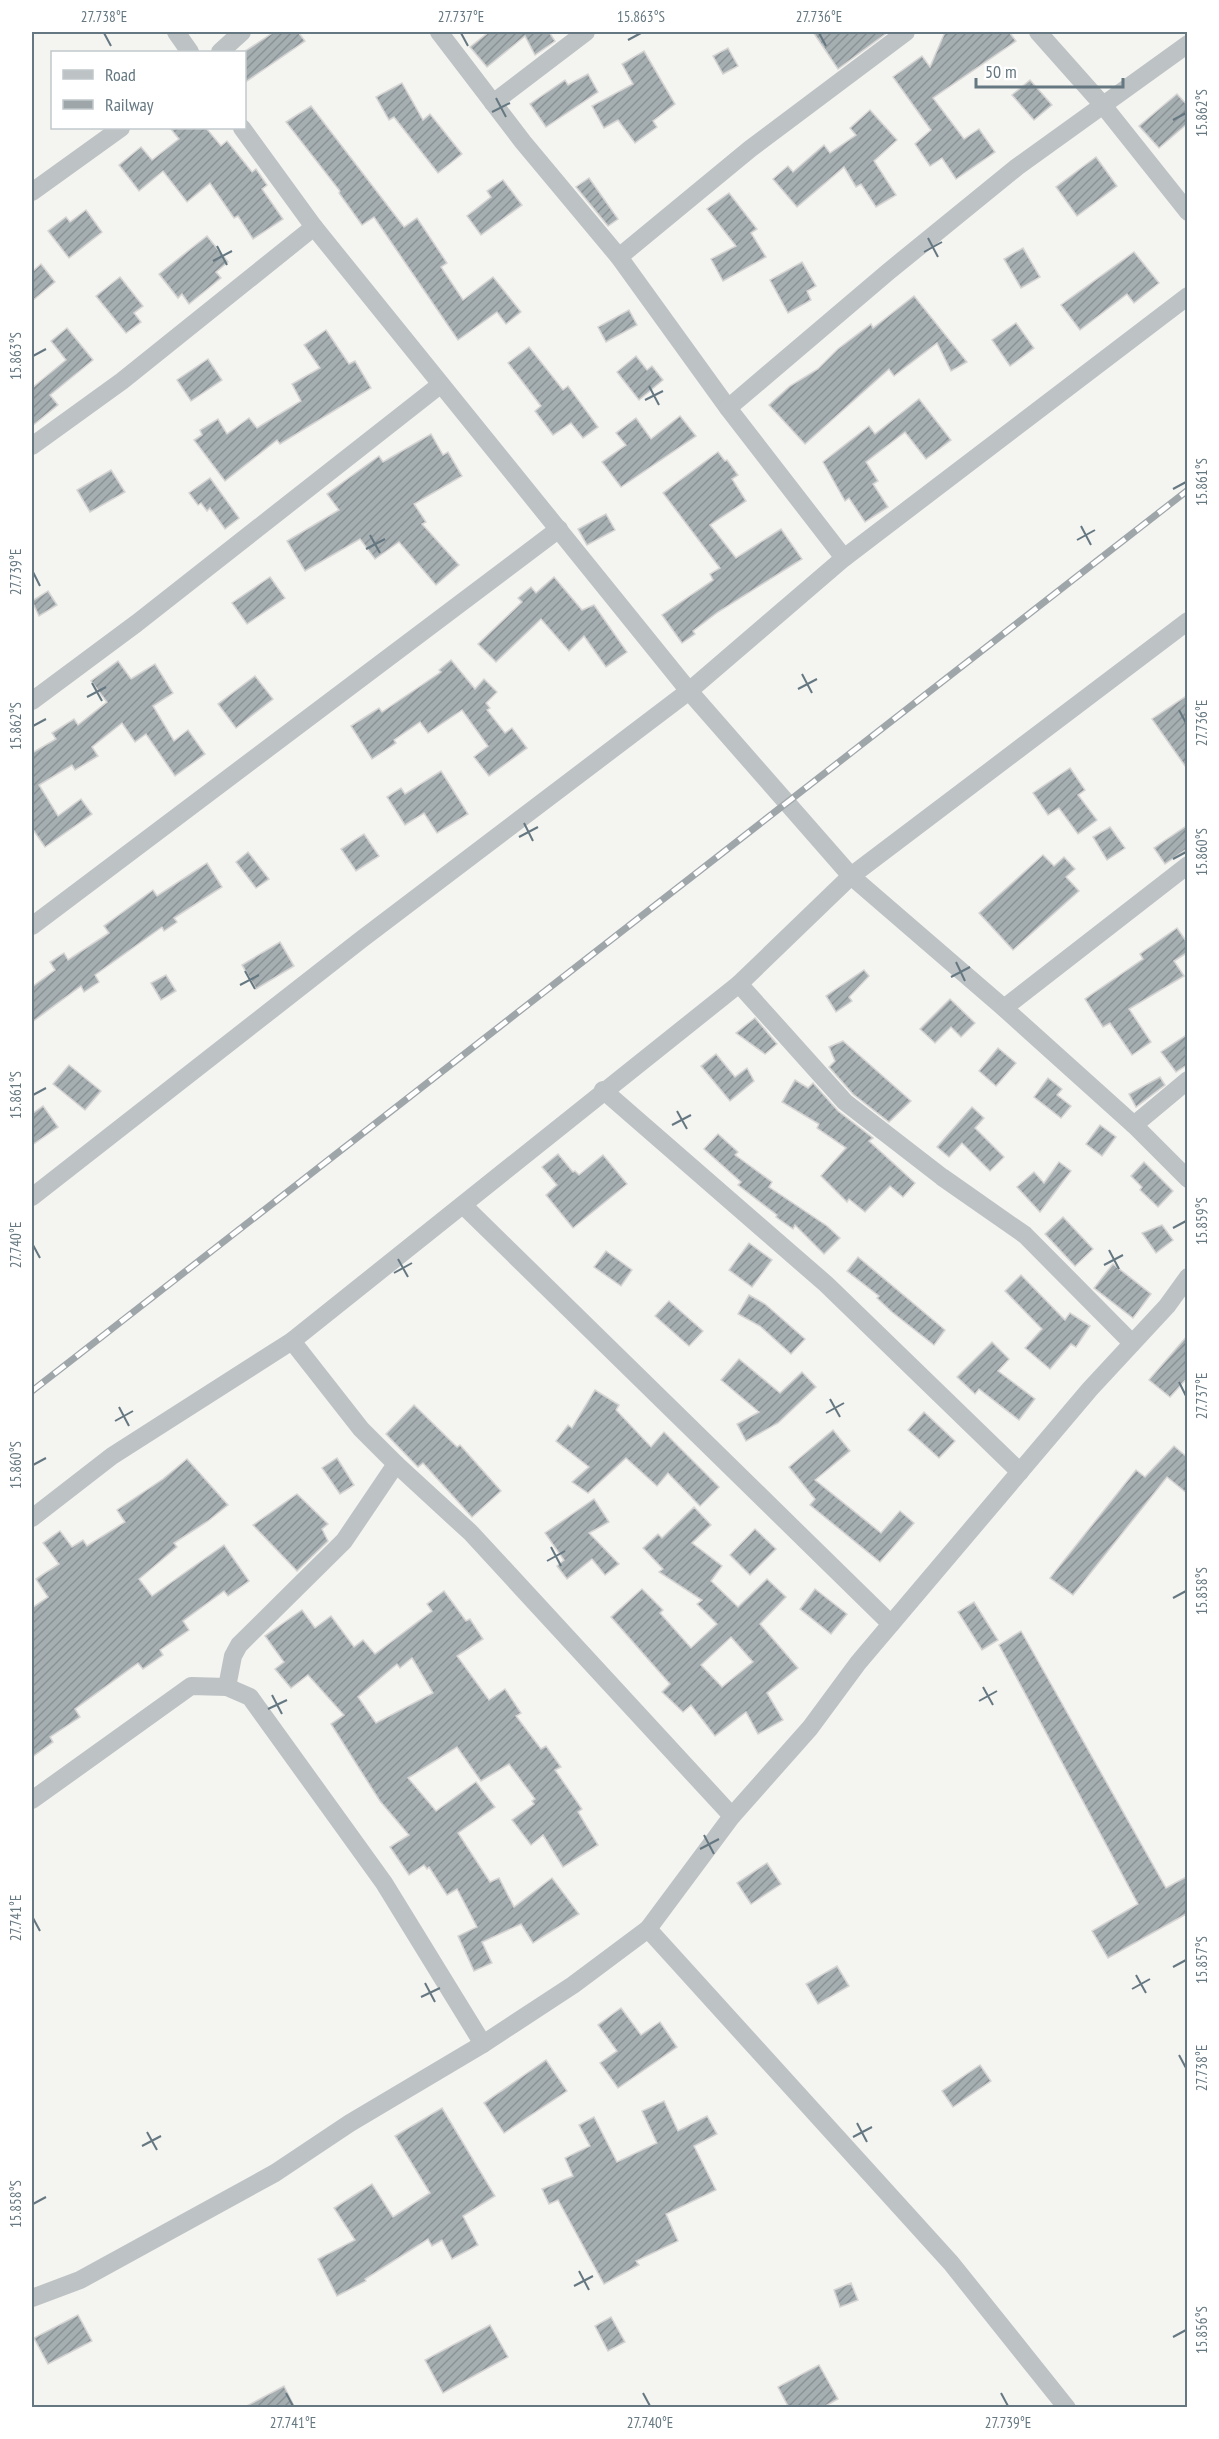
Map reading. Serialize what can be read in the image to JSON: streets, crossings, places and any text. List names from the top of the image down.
{
  "legend": ["Road", "Railway"],
  "scale_bar": "50 m",
  "coordinates": [
    "27.738°E",
    "27.737°E",
    "15.863°S",
    "27.736°E",
    "15.862°S",
    "15.861°S",
    "27.739°E",
    "15.860°S",
    "15.859°S",
    "27.740°E",
    "15.858°S",
    "27.741°E",
    "15.857°S",
    "15.856°S"
  ]
}
